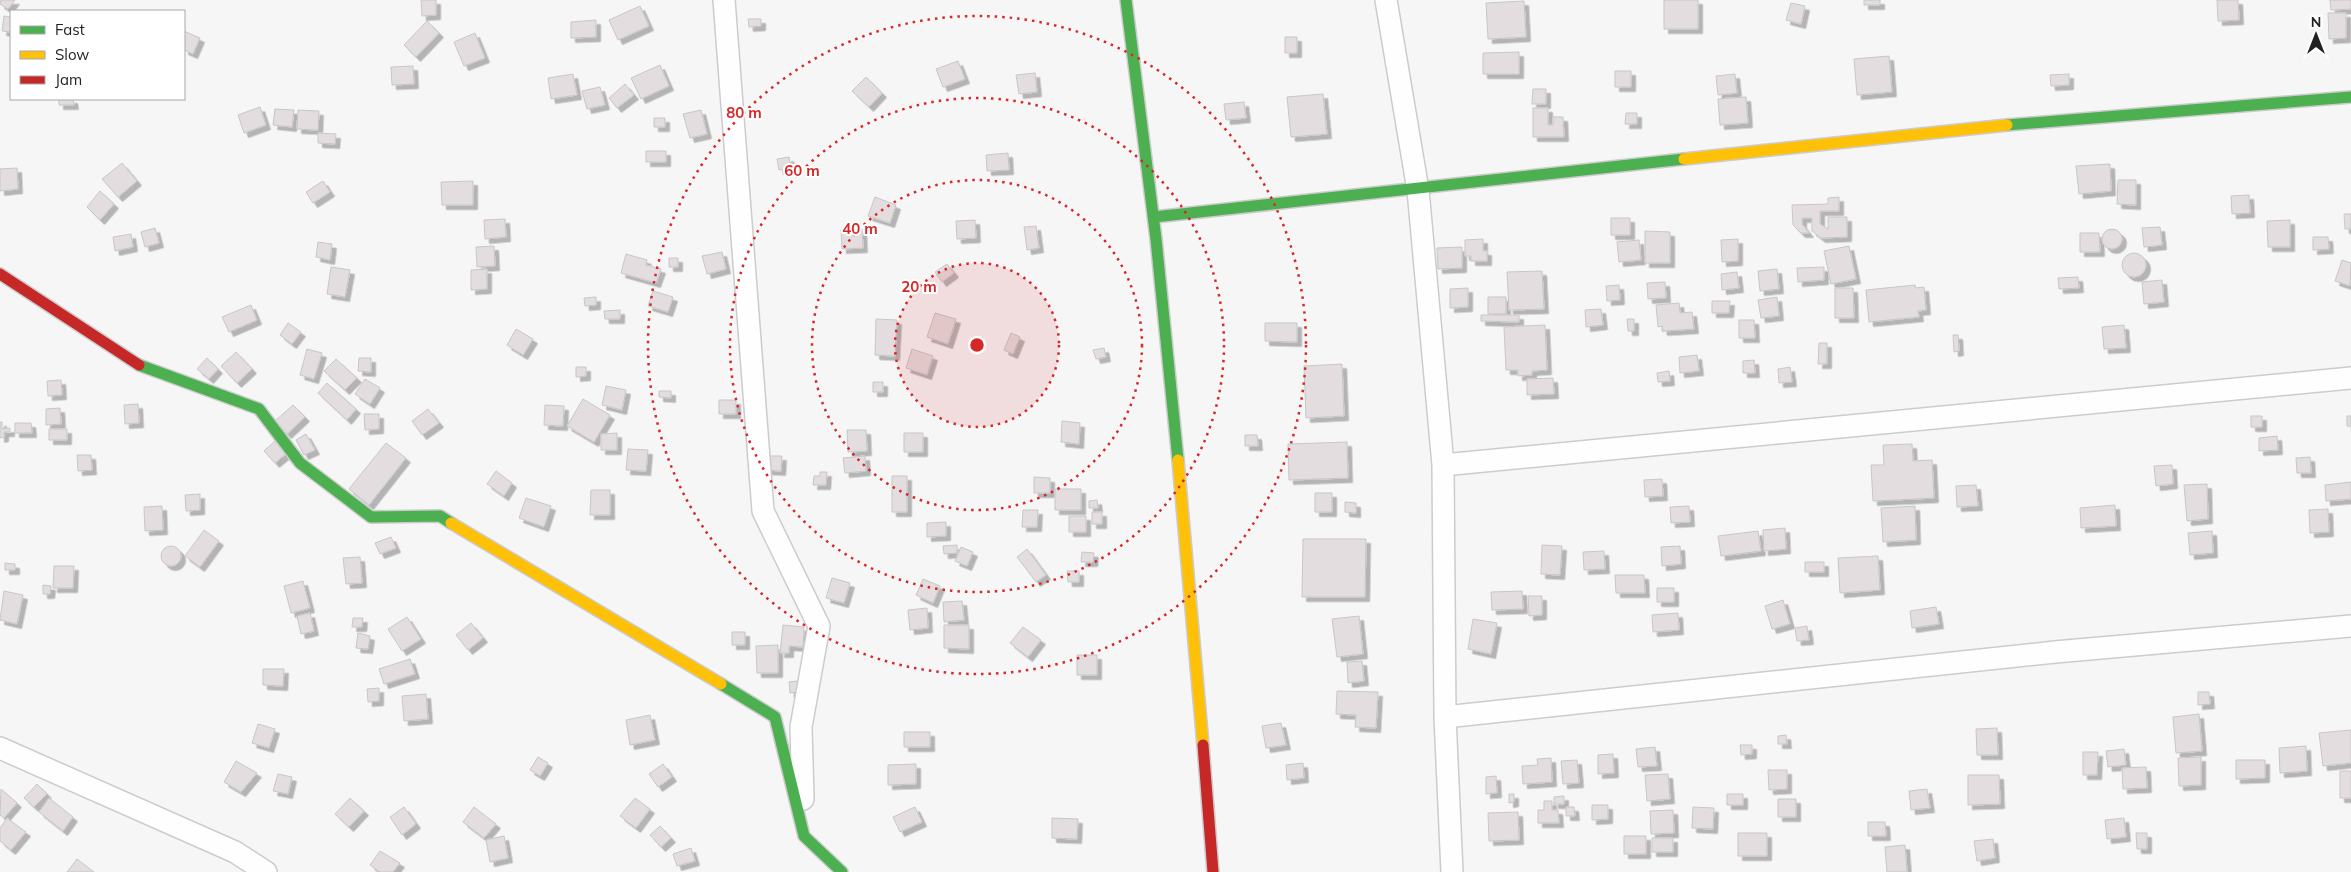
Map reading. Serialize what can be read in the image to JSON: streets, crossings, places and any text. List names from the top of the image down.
{
  "legend": ["Fast", "Slow", "Jam"],
  "north": "top",
  "rings": [
    "80 m",
    "60 m",
    "40 m",
    "20 m"
  ]
}
